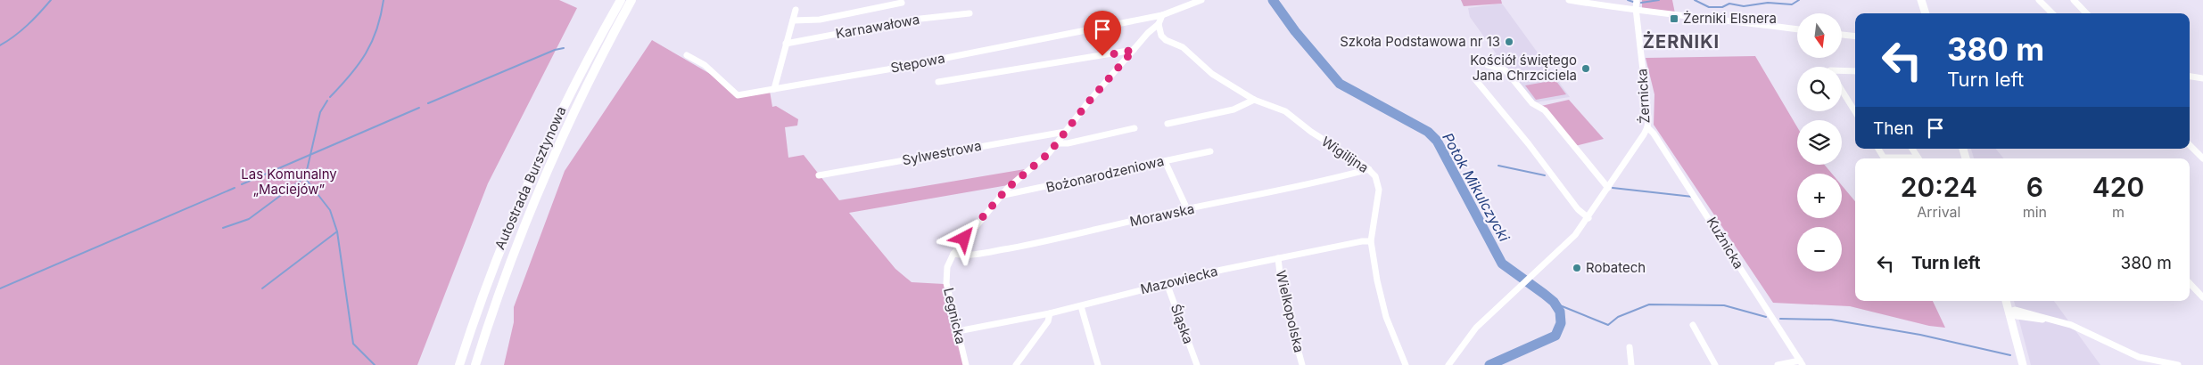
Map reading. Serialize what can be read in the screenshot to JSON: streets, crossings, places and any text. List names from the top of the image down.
{
  "streets": {
    "highway": ["Autostrada Bursztynowa"],
    "street": [
      "Karnawałowa",
      "Stepowa",
      "Żernicka",
      "Sylwestrowa",
      "Wigilijna",
      "Bożonarodzeniowa",
      "Morawska",
      "Kuźnicka",
      "Mazowiecka",
      "Wielkopolska",
      "Legnicka",
      "Śląska"
    ]
  },
  "crossings": [
    ["Stepowa", "Legnicka"],
    ["Żernicka", "Kuźnicka"],
    ["Sylwestrowa", "Legnicka"],
    ["Wigilijna", "Morawska"],
    ["Wigilijna", "Mazowiecka"],
    ["Wigilijna", "Legnicka"],
    ["Bożonarodzeniowa", "Legnicka"],
    ["Morawska", "Legnicka"],
    ["Mazowiecka", "Wielkopolska"],
    ["Mazowiecka", "Legnicka"],
    ["Mazowiecka", "Śląska"]
  ],
  "districts": ["ŻERNIKI"],
  "water": ["Potok Mikulczycki"],
  "parks": ["Las Komunalny „Maciejów”"],
  "places": {
    "transit": ["Żerniki Elsnera"],
    "other": ["Szkoła Podstawowa nr 13", "Kościół świętego Jana Chrzciciela", "Robatech"]
  },
  "north": "bottom",
  "page": {
    "map_buttons": ["+", "−"],
    "turn": ["380 m", "Turn left"],
    "then": "Then",
    "eta": [
      "20:24",
      "Arrival",
      "6",
      "min",
      "420",
      "m"
    ],
    "list": [
      {
        "name": "Turn left",
        "value": "380 m"
      }
    ]
  }
}
